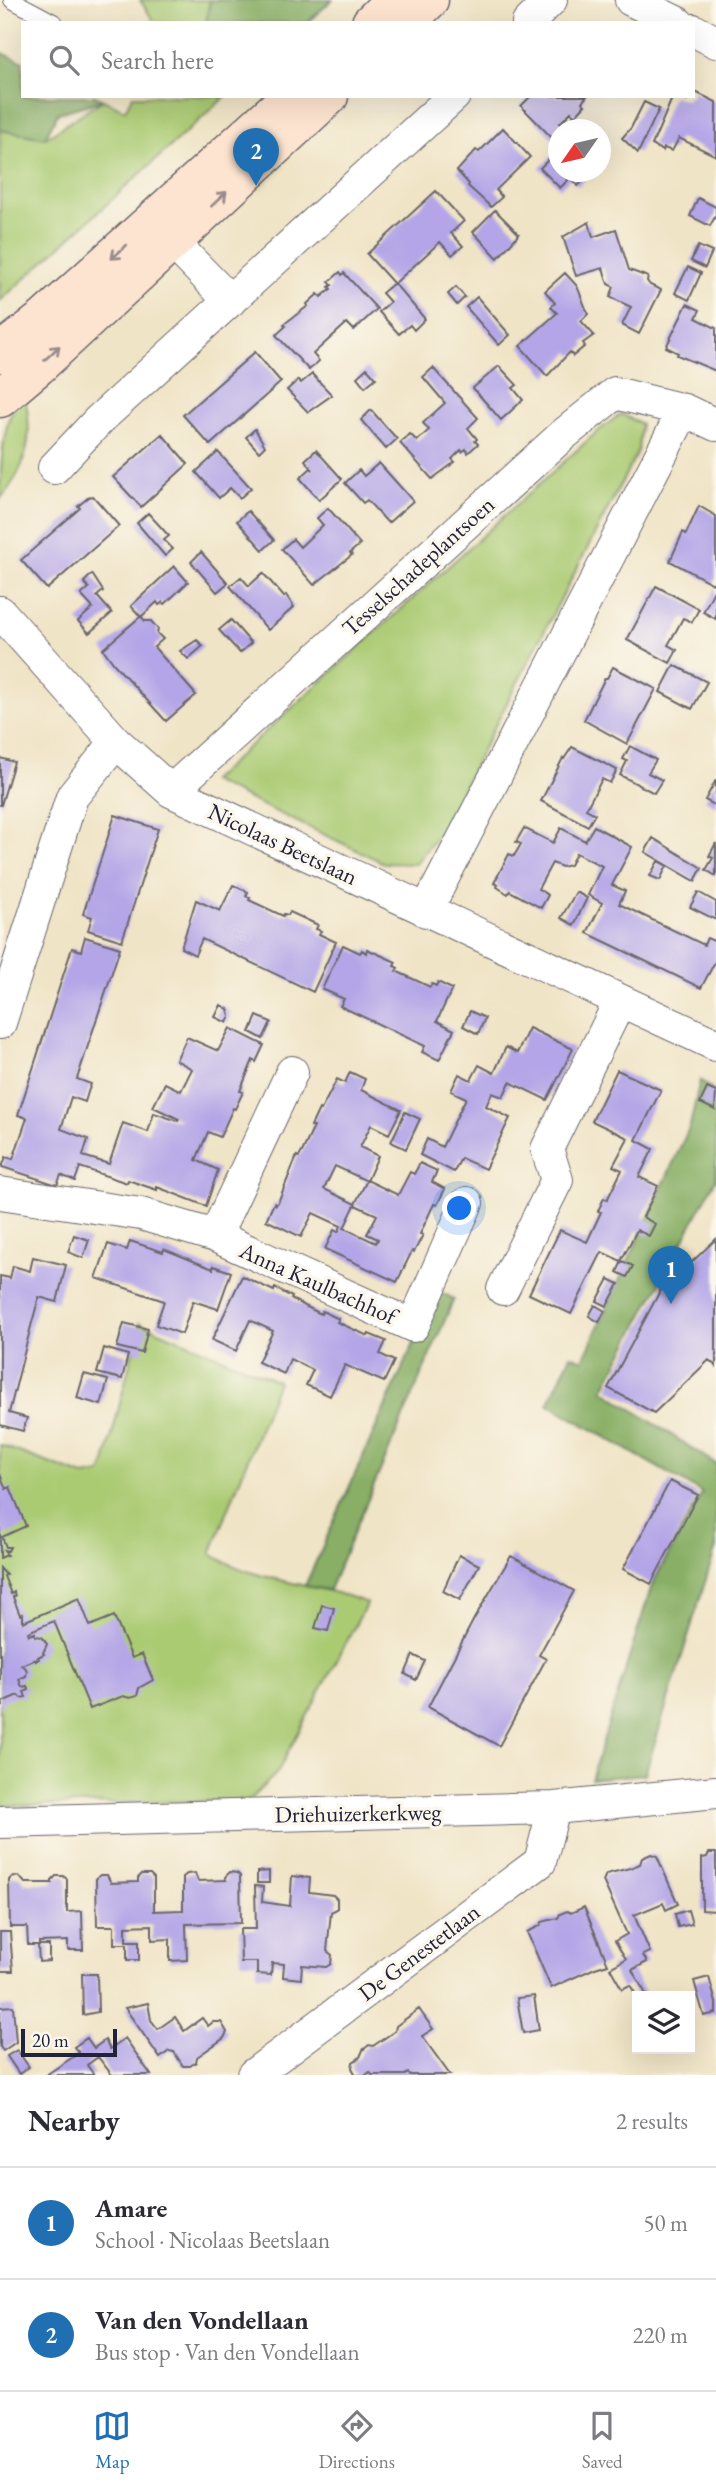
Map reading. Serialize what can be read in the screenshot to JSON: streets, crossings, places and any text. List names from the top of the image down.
{
  "streets": {
    "street": [
      "Tesselschadeplantsoen",
      "Nicolaas Beetslaan",
      "Anna Kaulbachhof",
      "Driehuizerkerkweg",
      "De Genestetlaan"
    ]
  },
  "crossings": [
    ["Tesselschadeplantsoen", "Nicolaas Beetslaan"],
    ["Driehuizerkerkweg", "De Genestetlaan"]
  ],
  "scale_bar": "20 m",
  "north": "bottom left",
  "page": {
    "search": "Search here",
    "pins": ["2", "1"],
    "scale": "20 m",
    "heading": ["Nearby", "2 results"],
    "list": [
      {
        "mark": "1",
        "name": "Amare",
        "note": "School · Nicolaas Beetslaan",
        "value": "50 m"
      },
      {
        "mark": "2",
        "name": "Van den Vondellaan",
        "note": "Bus stop · Van den Vondellaan",
        "value": "220 m"
      }
    ],
    "nav": ["Map", "Directions", "Saved"]
  }
}
